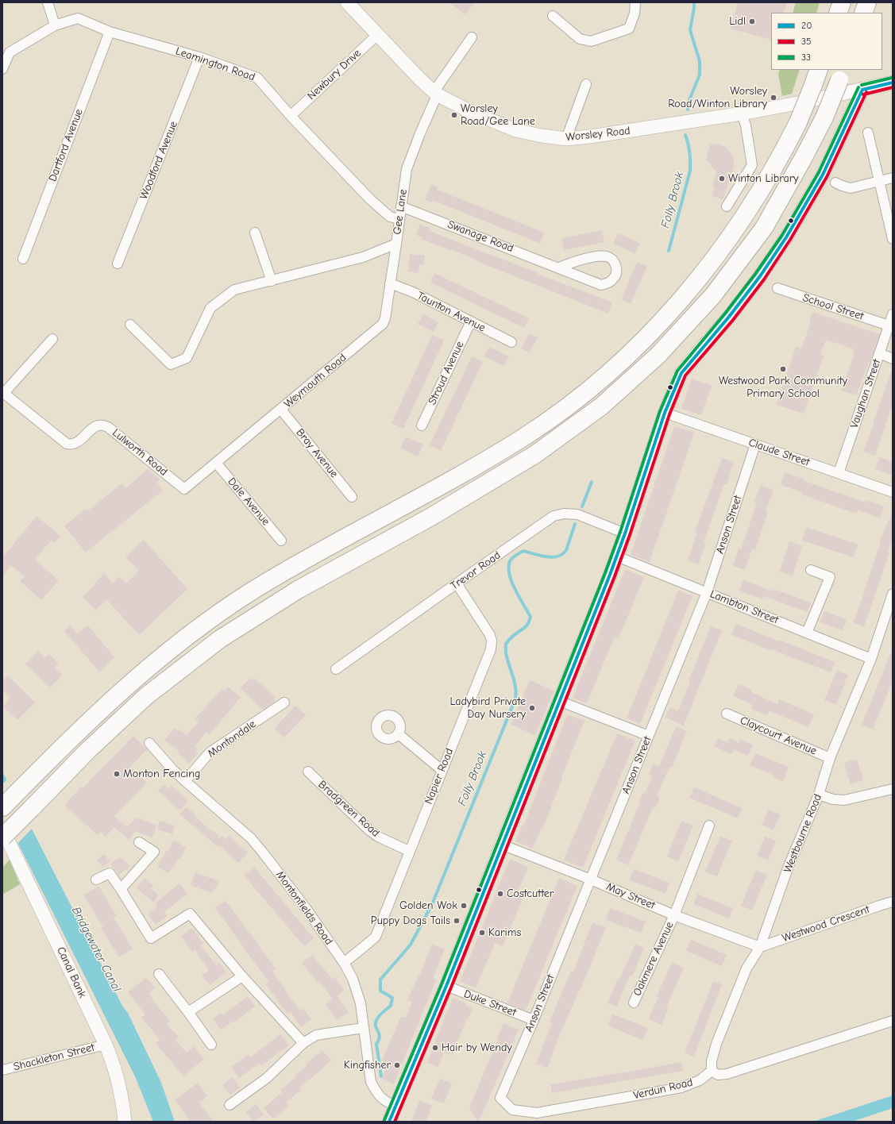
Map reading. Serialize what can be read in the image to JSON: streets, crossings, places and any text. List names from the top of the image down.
{
  "streets": {
    "main road": ["Worsley Road", "Canal Bank"],
    "street": [
      "Leamington Road",
      "Newbury Drive",
      "Dartford Avenue",
      "Woodford Avenue",
      "Gee Lane",
      "Swanage Road",
      "School Street",
      "Taunton Avenue",
      "Stroud Avenue",
      "Weymouth Road",
      "Vaughan Street",
      "Lulworth Road",
      "Claude Street",
      "Bray Avenue",
      "Dale Avenue",
      "Anson Street",
      "Trevor Road",
      "Lambton Street",
      "Claycourt Avenue",
      "Montondale",
      "Napier Road",
      "Bradgreen Road",
      "Westbourne Road",
      "May Street",
      "Montonfields Road",
      "Westwood Crescent",
      "Oakmere Avenue",
      "Duke Street",
      "Shackleton Street",
      "Verdun Road"
    ]
  },
  "crossings": [
    ["Leamington Road", "Newbury Drive"],
    ["Leamington Road", "Dartford Avenue"],
    ["Leamington Road", "Woodford Avenue"],
    ["Leamington Road", "Gee Lane"],
    ["Newbury Drive", "Worsley Road"],
    ["Worsley Road", "Gee Lane"],
    ["Gee Lane", "Swanage Road"],
    ["Gee Lane", "Weymouth Road"],
    ["School Street", "Vaughan Street"],
    ["Taunton Avenue", "Stroud Avenue"],
    ["Taunton Avenue", "Weymouth Road"],
    ["Weymouth Road", "Lulworth Road"],
    ["Weymouth Road", "Bray Avenue"],
    ["Weymouth Road", "Dale Avenue"],
    ["Vaughan Street", "Claude Street"],
    ["Claude Street", "Anson Street"],
    ["Anson Street", "Lambton Street"],
    ["Anson Street", "May Street"],
    ["Anson Street", "Duke Street"],
    ["Anson Street", "Verdun Road"],
    ["Trevor Road", "Napier Road"],
    ["Lambton Street", "Westbourne Road"],
    ["Claycourt Avenue", "Westbourne Road"],
    ["Montondale", "Montonfields Road"],
    ["Napier Road", "Bradgreen Road"],
    ["Napier Road", "Montonfields Road"],
    ["Westbourne Road", "May Street"],
    ["Westbourne Road", "Westwood Crescent"],
    ["Westbourne Road", "Verdun Road"],
    ["May Street", "Westwood Crescent"],
    ["May Street", "Oakmere Avenue"],
    ["Canal Bank", "Shackleton Street"]
  ],
  "water": ["Folly Brook", "Bridgewater Canal"],
  "places": [
    "Lidl",
    "Worsley Road/Winton Library",
    "Worsley Road/Gee Lane",
    "Winton Library",
    "Westwood Park Community Primary School",
    "Ladybird Private Day Nursery",
    "Monton Fencing",
    "Costcutter",
    "Golden Wok",
    "Puppy Dogs Tails",
    "Karims",
    "Hair by Wendy",
    "Kingfisher"
  ],
  "lines": ["transit line 33", "transit line 20", "transit line 35"],
  "legend": ["20", "35", "33"]
}
